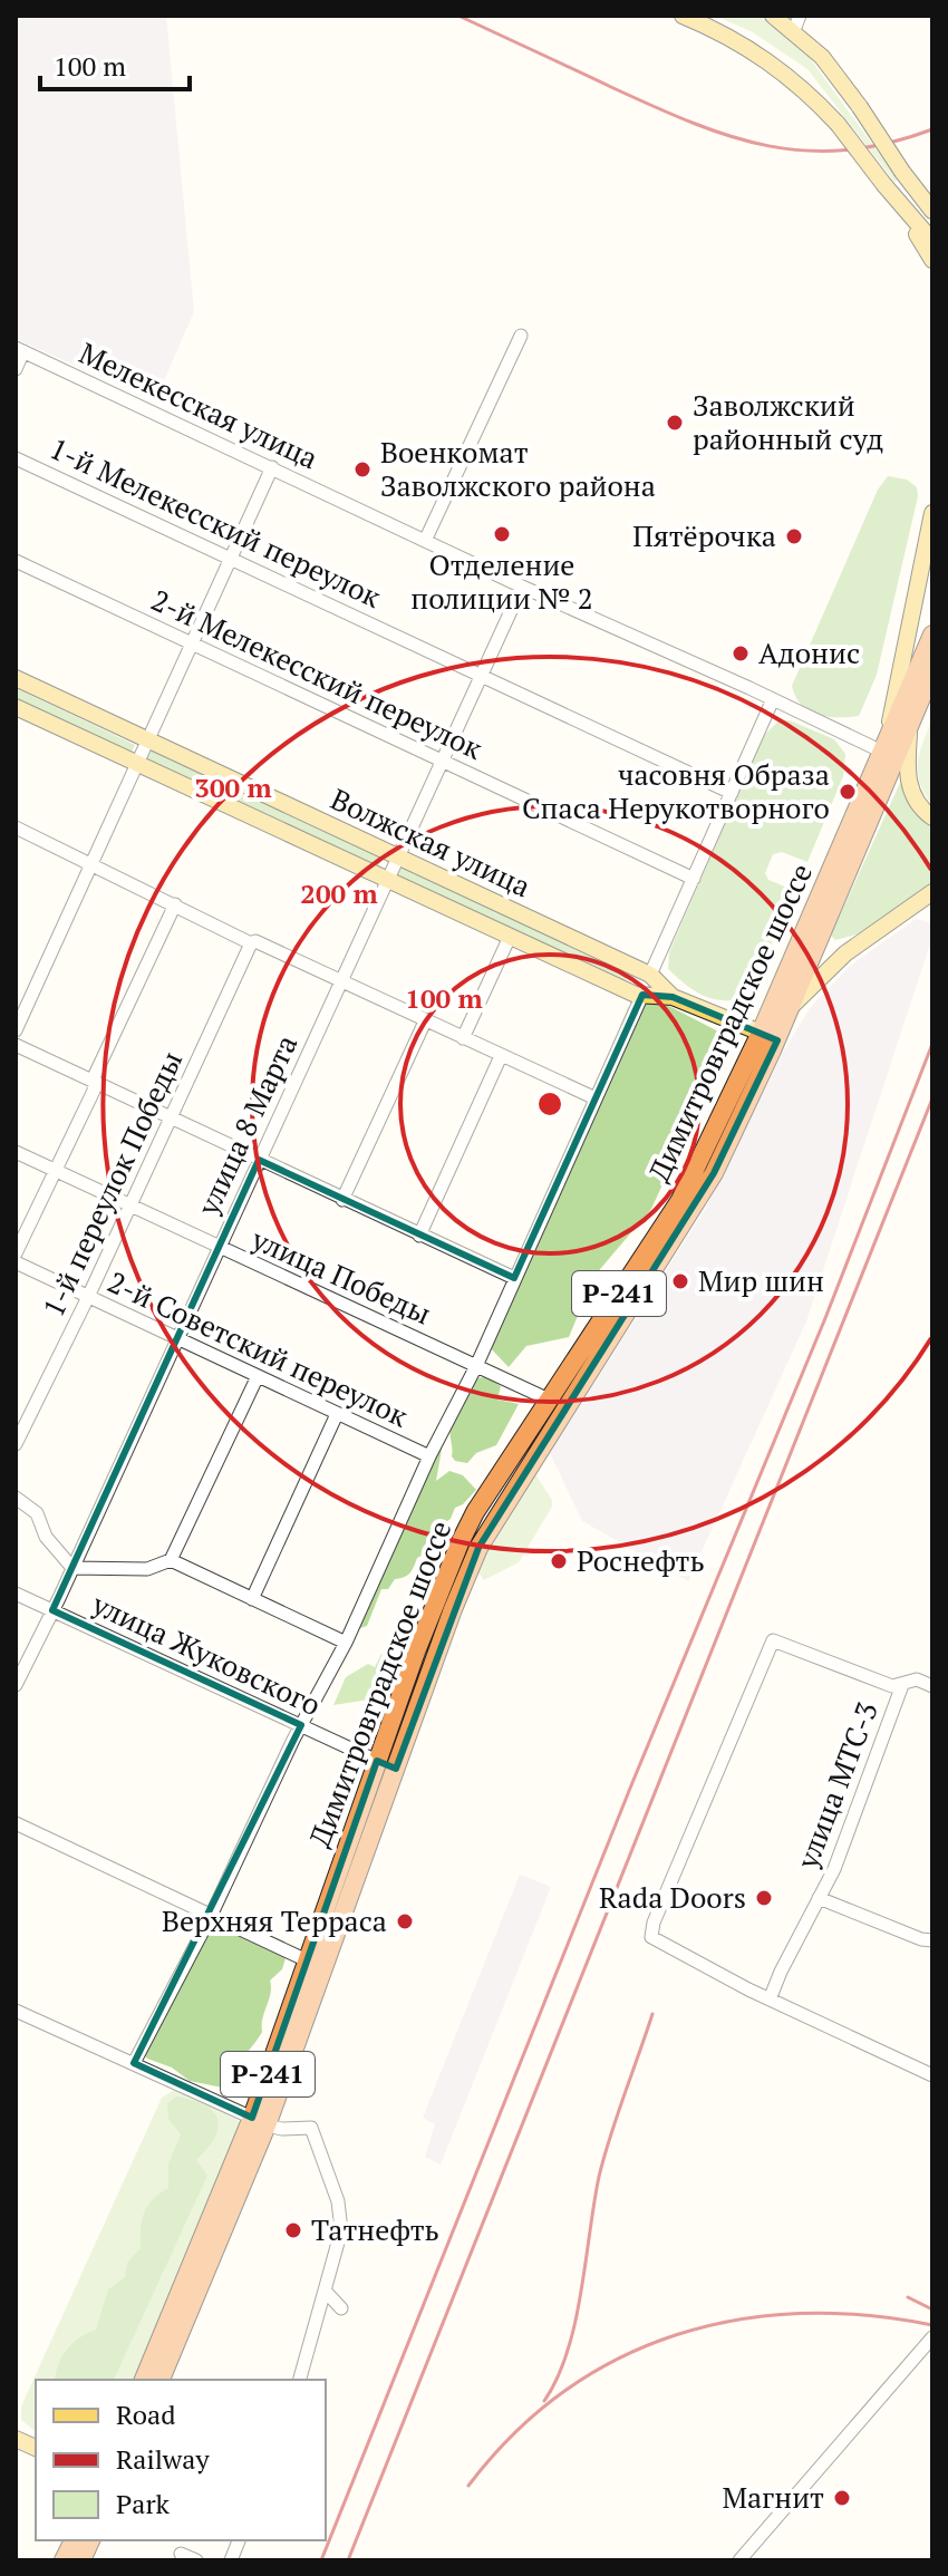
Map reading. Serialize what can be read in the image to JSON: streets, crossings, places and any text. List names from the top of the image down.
{
  "streets": {
    "highway": ["Димитровградское шоссе", "Р-241"],
    "main road": ["Волжская улица"],
    "street": [
      "Мелекесская улица",
      "1-й Мелекесский переулок",
      "2-й Мелекесский переулок",
      "улица 8 Марта",
      "1-й переулок Победы",
      "улица Победы",
      "2-й Советский переулок",
      "улица Жуковского",
      "улица МТС-3"
    ]
  },
  "crossings": [
    ["Мелекесская улица", "Димитровградское шоссе"],
    ["Мелекесская улица", "улица 8 Марта"],
    ["Мелекесская улица", "Р-241"],
    ["1-й Мелекесский переулок", "улица 8 Марта"],
    ["2-й Мелекесский переулок", "улица 8 Марта"],
    ["Волжская улица", "Димитровградское шоссе"],
    ["Волжская улица", "улица 8 Марта"],
    ["Димитровградское шоссе", "улица Победы"],
    ["Димитровградское шоссе", "Р-241"],
    ["Димитровградское шоссе", "улица Жуковского"],
    ["улица 8 Марта", "улица Победы"],
    ["улица 8 Марта", "2-й Советский переулок"],
    ["улица 8 Марта", "улица Жуковского"],
    ["1-й переулок Победы", "улица Победы"],
    ["1-й переулок Победы", "2-й Советский переулок"]
  ],
  "places": [
    "Заволжский районный суд",
    "Военкомат Заволжского района",
    "Отделение полиции № 2",
    "Пятёрочка",
    "Адонис",
    "часовня Образа Спаса Нерукотворного",
    "Мир шин",
    "Роснефть",
    "Rada Doors",
    "Верхняя Терраса",
    "Татнефть",
    "Магнит"
  ],
  "legend": ["Road", "Railway", "Park"],
  "scale_bar": "100 m",
  "rings": ["300 m", "200 m", "100 m"]
}
